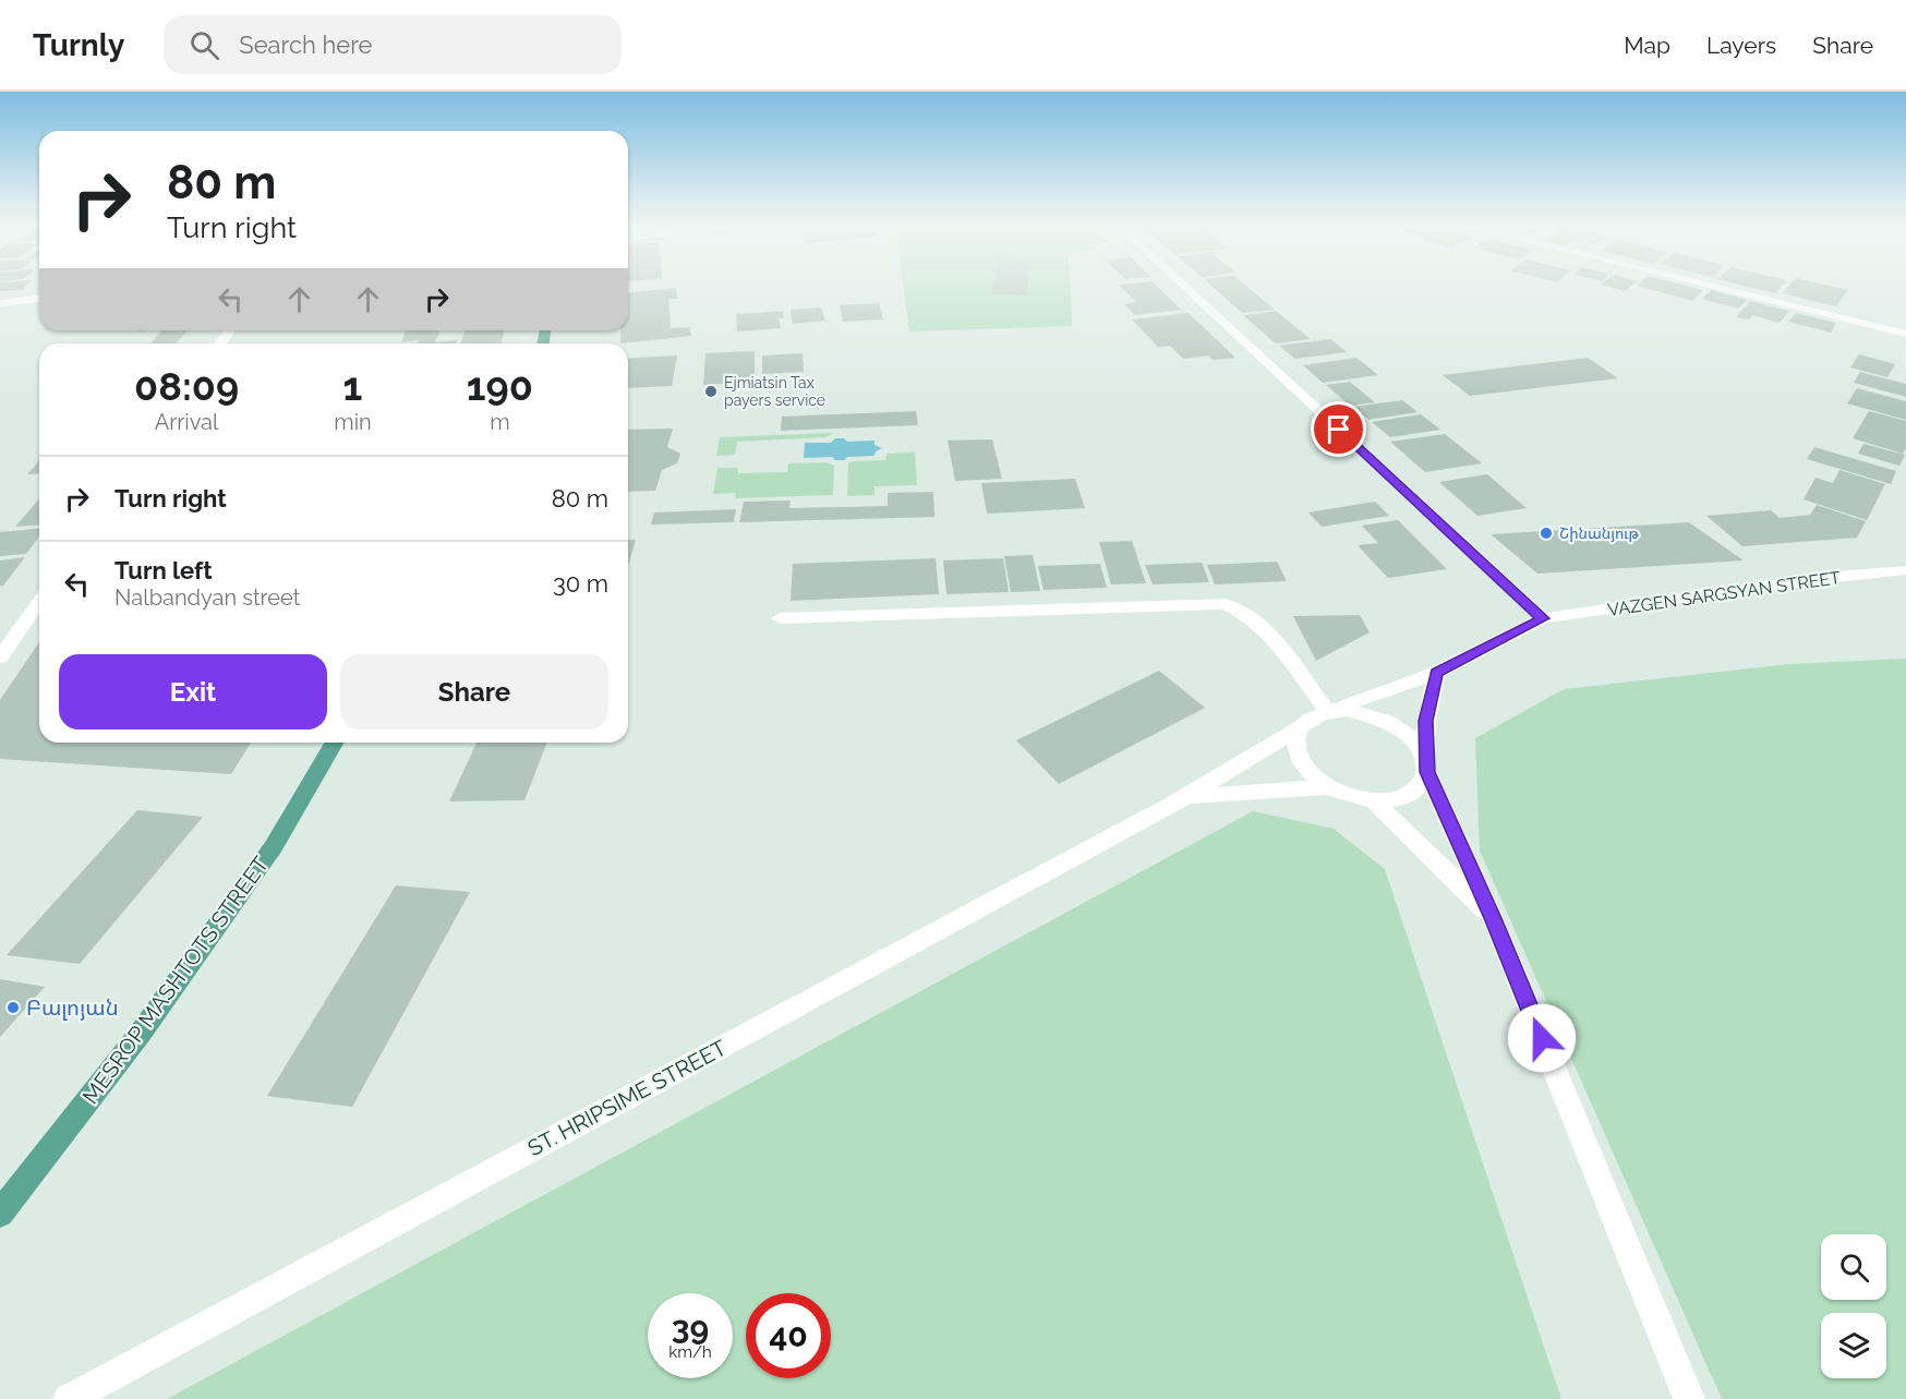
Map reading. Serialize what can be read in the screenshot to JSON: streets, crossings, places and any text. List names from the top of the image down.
{
  "streets": {
    "main road": ["MESROP MASHTOTS STREET"],
    "street": ["VAZGEN SARGSYAN STREET", "ST. HRIPSIME STREET"]
  },
  "crossings": [
    ["VAZGEN SARGSYAN STREET", "ST. HRIPSIME STREET"]
  ],
  "places": ["Ejmiatsin Tax payers service", "Շինանյութ", "Բալոյան"],
  "page": {
    "header": "Turnly",
    "search": "Search here",
    "nav": ["Map", "Layers", "Share"],
    "turn": ["80 m", "Turn right"],
    "eta": [
      "08:09",
      "Arrival",
      "1",
      "min",
      "190",
      "m"
    ],
    "list": [
      {
        "name": "Turn right",
        "value": "80 m"
      },
      {
        "name": "Turn left",
        "note": "Nalbandyan street",
        "value": "30 m"
      }
    ],
    "buttons": ["Exit", "Share"],
    "speed": "39 km/h",
    "limit": "40"
  }
}
